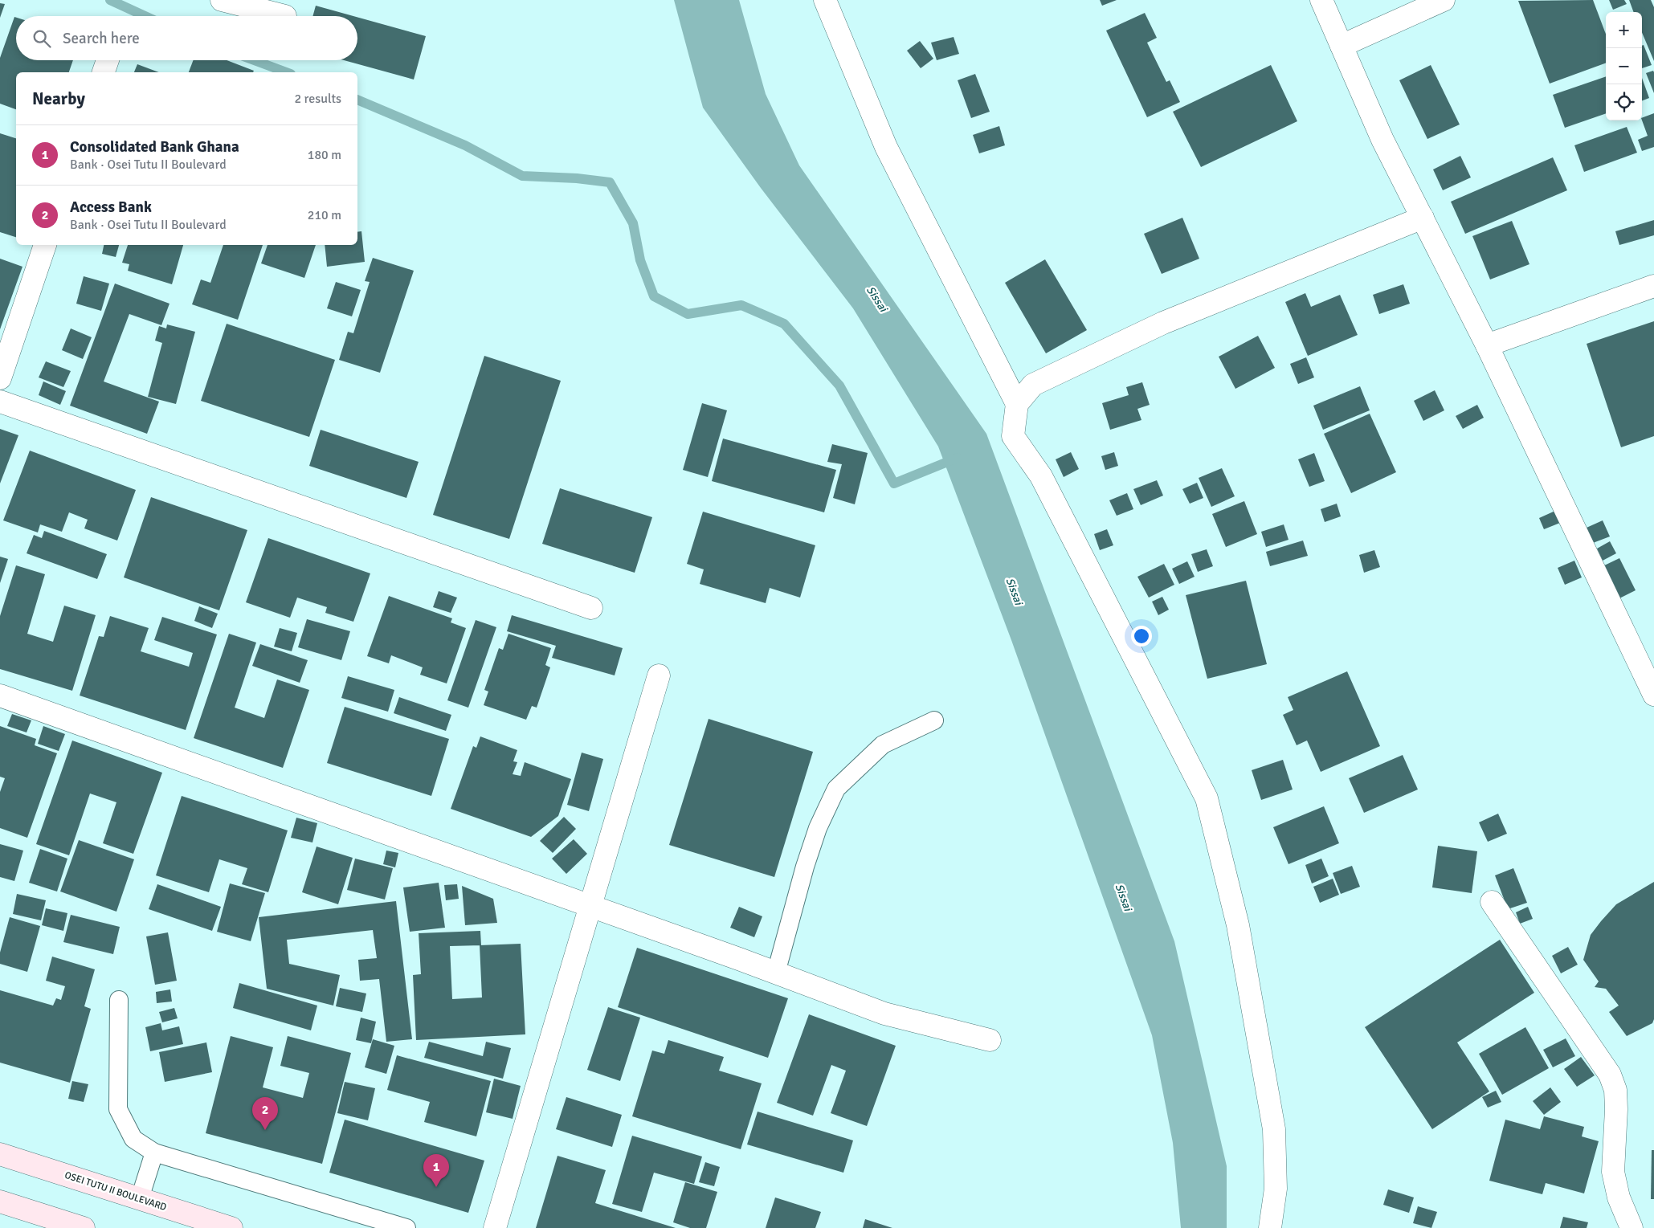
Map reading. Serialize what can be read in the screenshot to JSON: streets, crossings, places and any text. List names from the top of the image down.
{
  "streets": {
    "main road": ["OSEI TUTU II BOULEVARD"]
  },
  "water": ["Sissai"],
  "page": {
    "map_buttons": ["+", "−"],
    "search": "Search here",
    "heading": ["Nearby", "2 results"],
    "list": [
      {
        "mark": "1",
        "name": "Consolidated Bank Ghana",
        "note": "Bank · Osei Tutu II Boulevard",
        "value": "180 m"
      },
      {
        "mark": "2",
        "name": "Access Bank",
        "note": "Bank · Osei Tutu II Boulevard",
        "value": "210 m"
      }
    ],
    "pins": ["2", "1"]
  }
}
